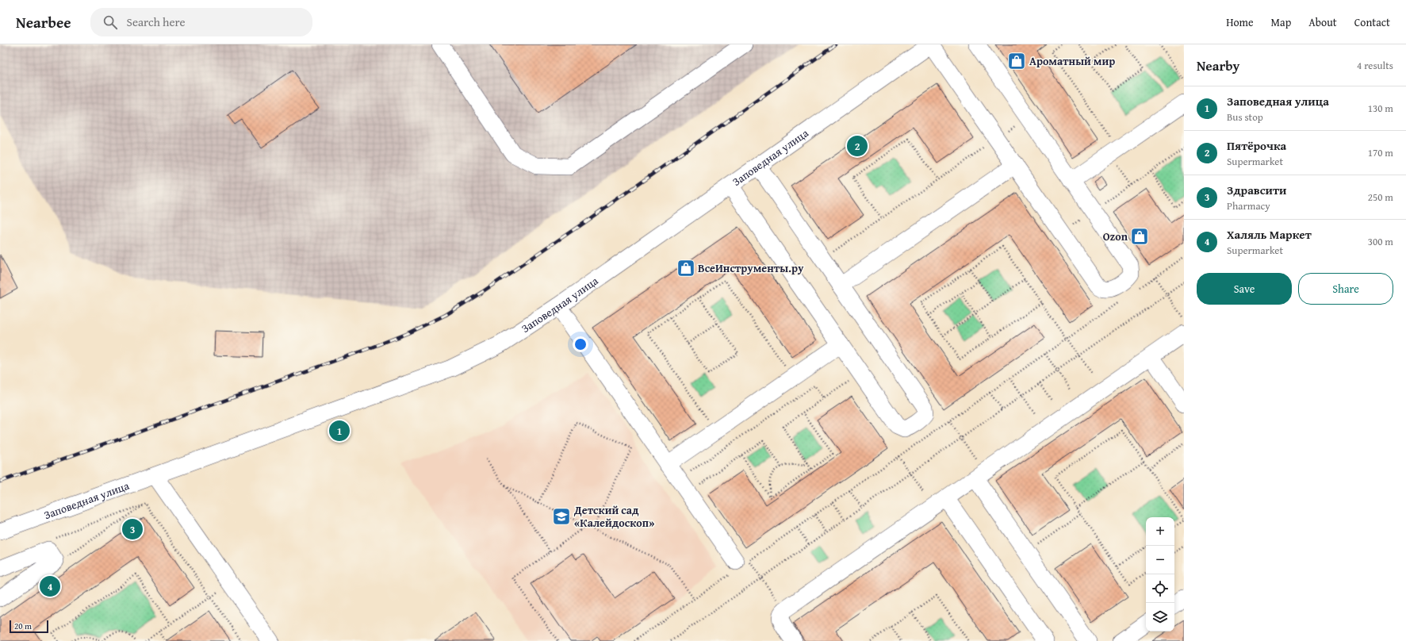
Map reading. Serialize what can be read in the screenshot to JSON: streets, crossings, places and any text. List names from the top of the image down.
{
  "streets": {
    "street": ["Заповедная улица"]
  },
  "places": {
    "shop": ["Ароматный мир", "Ozon", "ВсеИнструменты.ру"],
    "school or university": ["Детский сад «Калейдоскоп»"]
  },
  "scale_bar": "20 m",
  "page": {
    "header": "Nearbee",
    "search": "Search here",
    "nav": [
      "Home",
      "Map",
      "About",
      "Contact"
    ],
    "heading": ["Nearby", "4 results"],
    "list": [
      {
        "mark": "1",
        "name": "Заповедная улица",
        "note": "Bus stop",
        "value": "130 m"
      },
      {
        "mark": "2",
        "name": "Пятёрочка",
        "note": "Supermarket",
        "value": "170 m"
      },
      {
        "mark": "3",
        "name": "Здравсити",
        "note": "Pharmacy",
        "value": "250 m"
      },
      {
        "mark": "4",
        "name": "Халяль Маркет",
        "note": "Supermarket",
        "value": "300 m"
      }
    ],
    "pins": [
      "2",
      "1",
      "3",
      "4"
    ],
    "buttons": ["Save", "Share"],
    "map_buttons": ["+", "−"],
    "scale": "20 m"
  }
}
